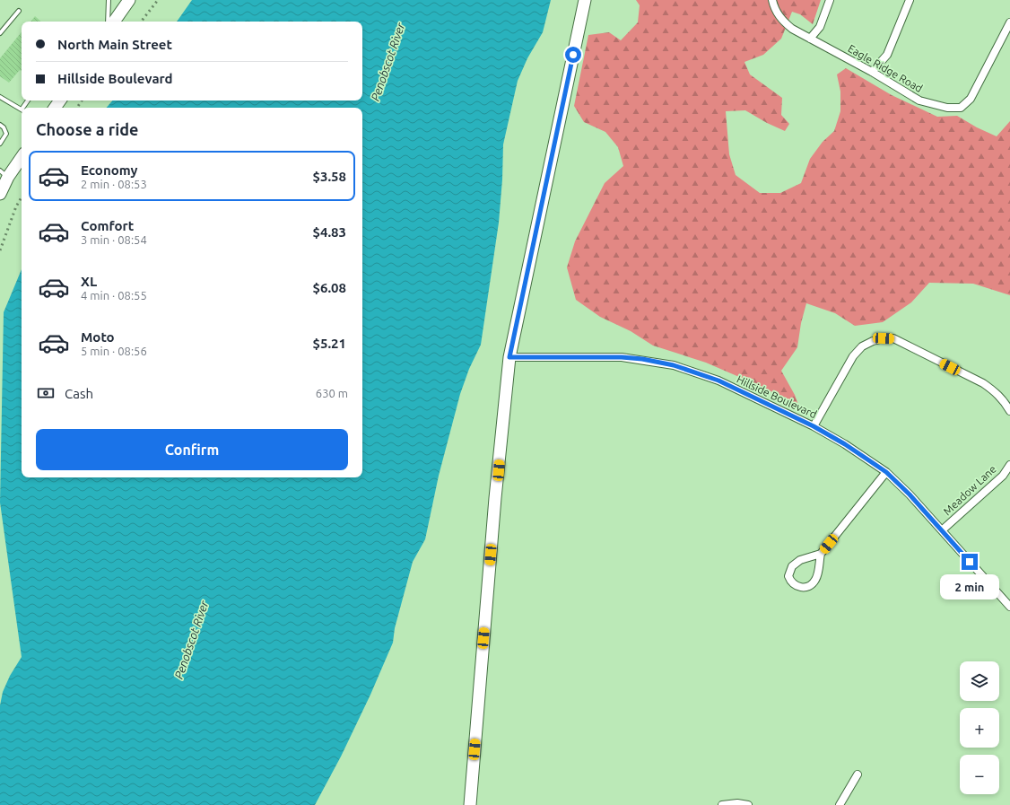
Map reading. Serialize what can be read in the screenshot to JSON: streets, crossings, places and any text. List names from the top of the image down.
{
  "streets": {
    "street": ["Eagle Ridge Road", "Hillside Boulevard", "Meadow Lane"]
  },
  "crossings": [
    ["Hillside Boulevard", "Meadow Lane"]
  ],
  "water": ["Penobscot River"],
  "page": {
    "banner": ["North Main Street", "Hillside Boulevard"],
    "heading": "Choose a ride",
    "list": [
      {
        "name": "Economy",
        "note": "2 min · 08:53",
        "value": "$3.58"
      },
      {
        "name": "Comfort",
        "note": "3 min · 08:54",
        "value": "$4.83"
      },
      {
        "name": "XL",
        "note": "4 min · 08:55",
        "value": "$6.08"
      },
      {
        "name": "Moto",
        "note": "5 min · 08:56",
        "value": "$5.21"
      }
    ],
    "pay": ["Cash", "630 m"],
    "buttons": "Confirm",
    "bubble": "2 min",
    "map_buttons": ["+", "−"]
  }
}
